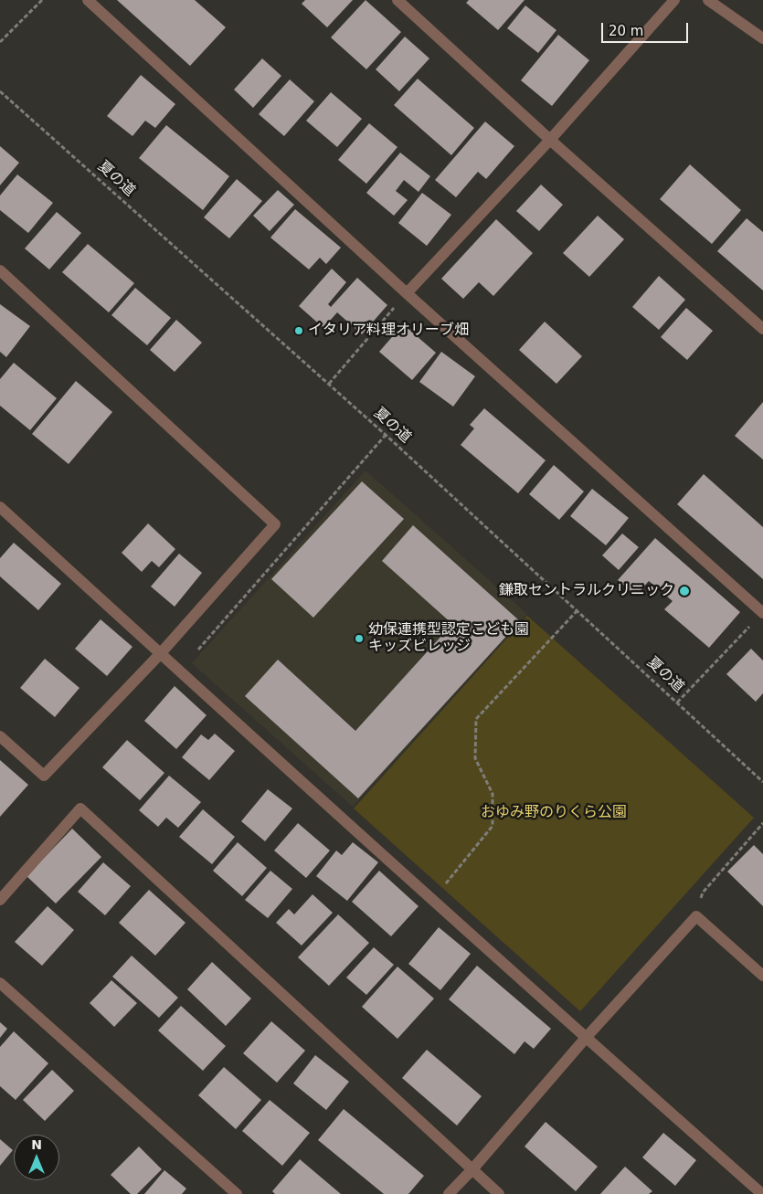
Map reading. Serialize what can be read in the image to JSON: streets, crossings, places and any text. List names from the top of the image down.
{
  "streets": {
    "path": ["夏の道"]
  },
  "parks": ["おゆみ野のりくら公園"],
  "places": ["イタリア料理オリーブ畑", "鎌取セントラルクリニック", "幼保連携型認定こども園 キッズビレッジ"],
  "scale_bar": "20 m",
  "north": "top"
}
